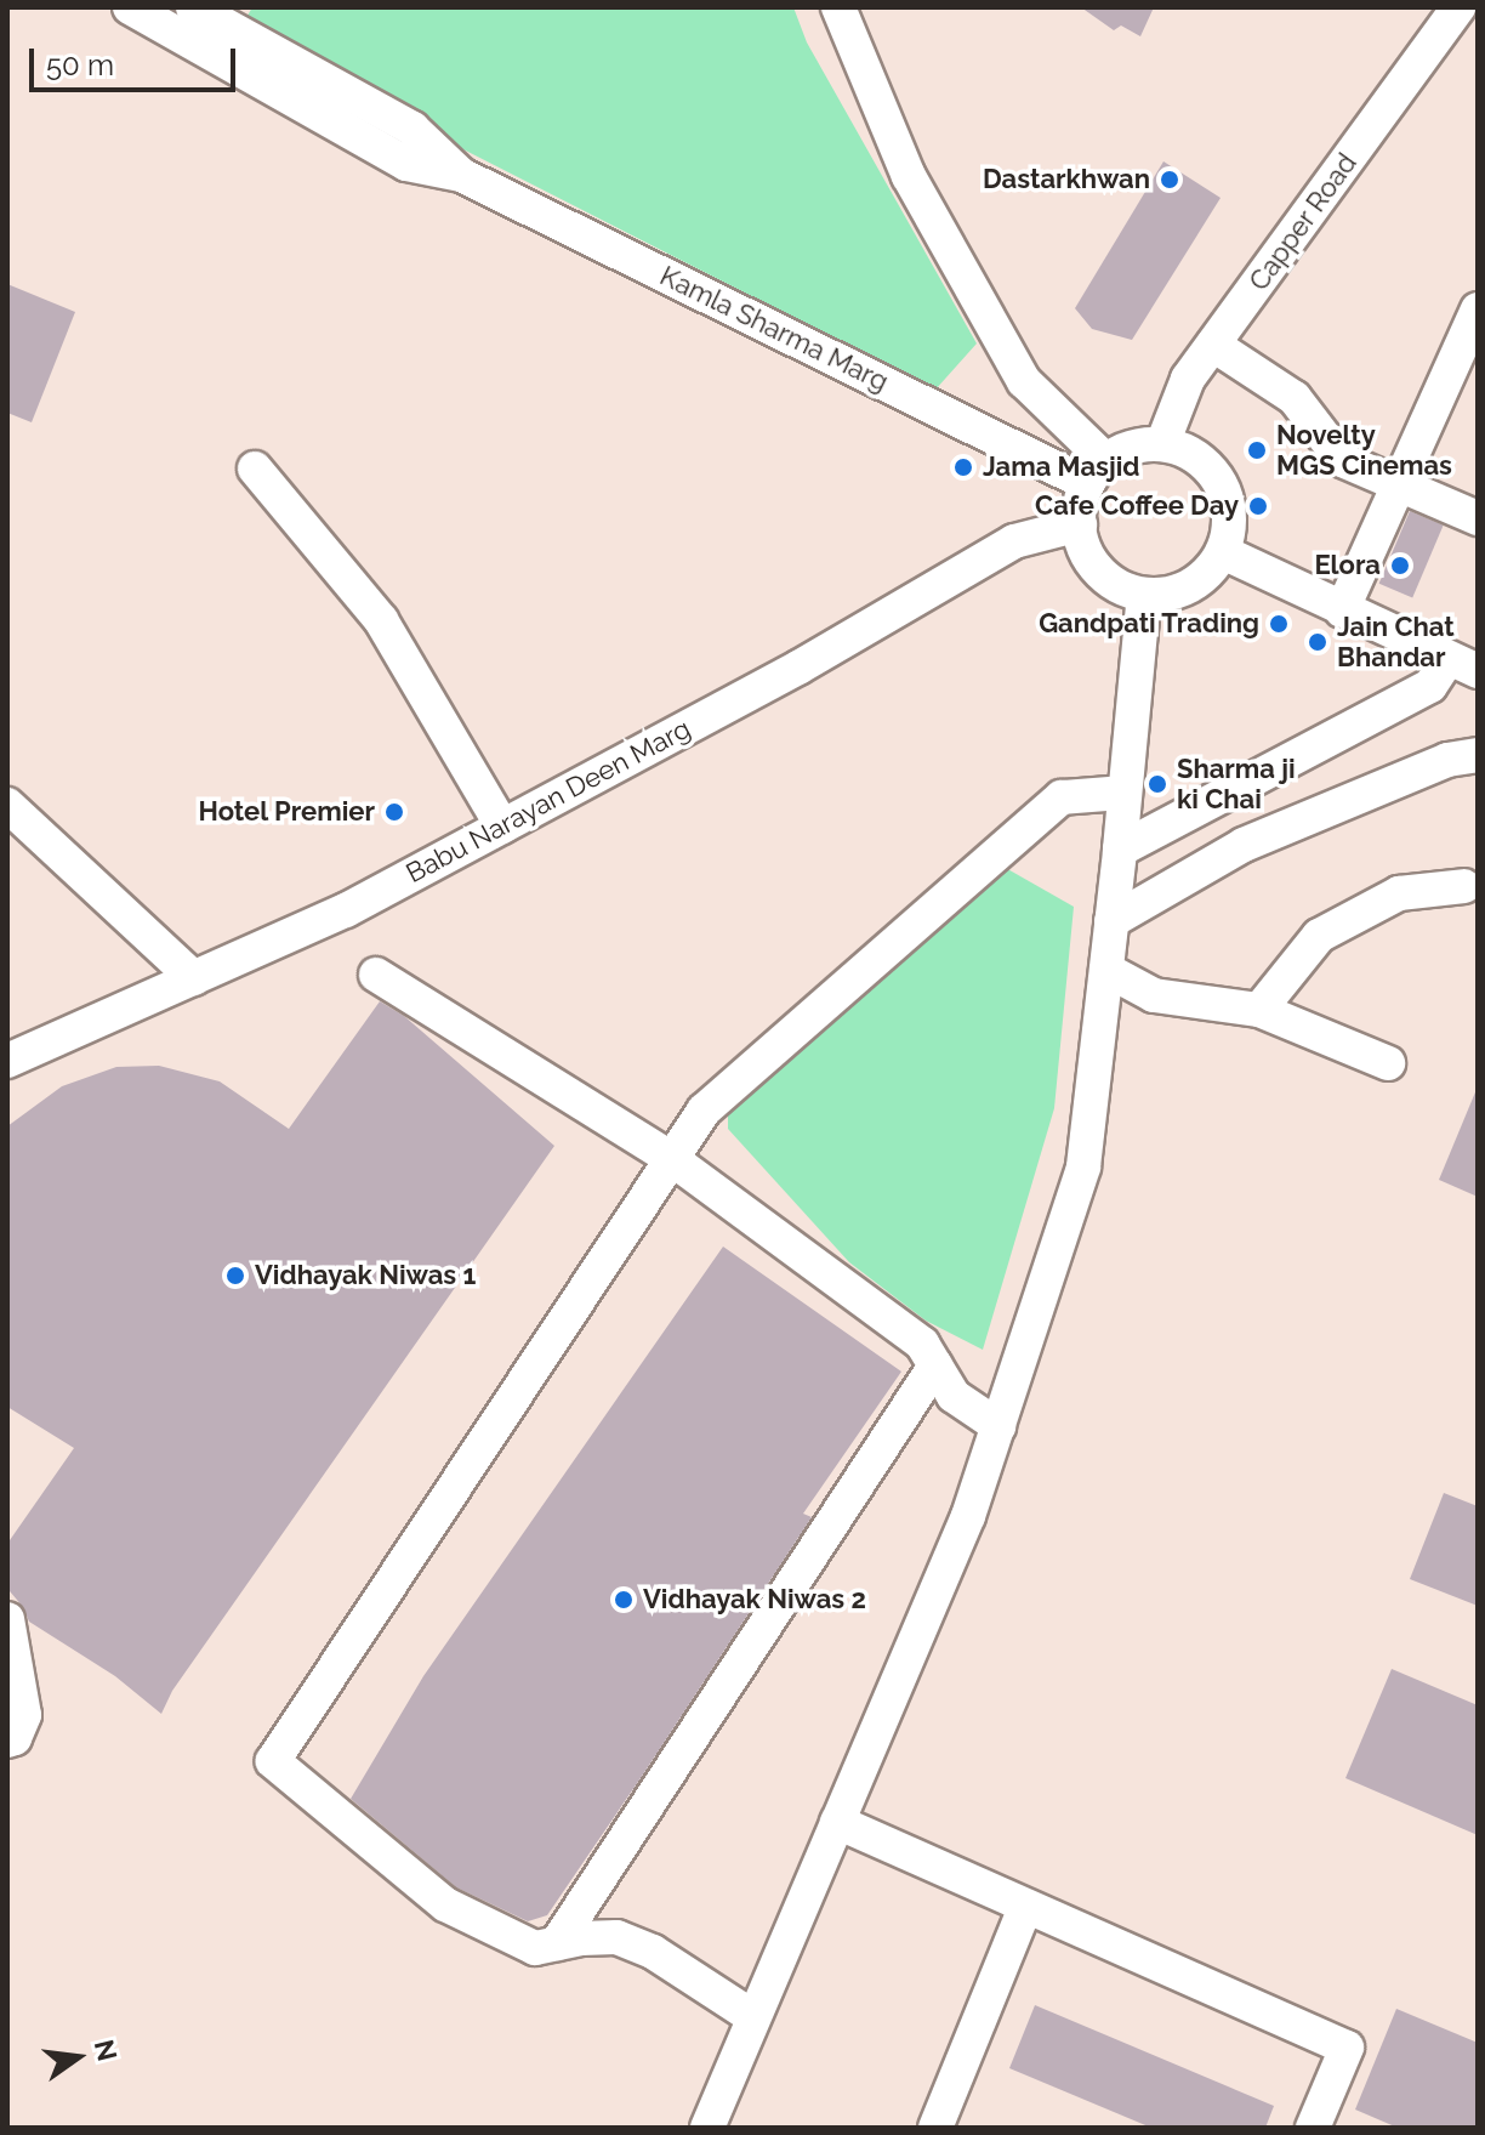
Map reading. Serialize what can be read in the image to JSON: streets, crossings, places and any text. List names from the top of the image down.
{
  "streets": {
    "street": ["Capper Road", "Kamla Sharma Marg", "Babu Narayan Deen Marg"]
  },
  "crossings": [
    ["Capper Road", "Kamla Sharma Marg"],
    ["Capper Road", "Babu Narayan Deen Marg"],
    ["Kamla Sharma Marg", "Babu Narayan Deen Marg"]
  ],
  "places": [
    "Dastarkhwan",
    "Novelty MGS Cinemas",
    "Jama Masjid",
    "Cafe Coffee Day",
    "Elora",
    "Gandpati Trading",
    "Jain Chat Bhandar",
    "Sharma ji ki Chai",
    "Hotel Premier",
    "Vidhayak Niwas 1",
    "Vidhayak Niwas 2"
  ],
  "scale_bar": "50 m",
  "north": "right"
}
